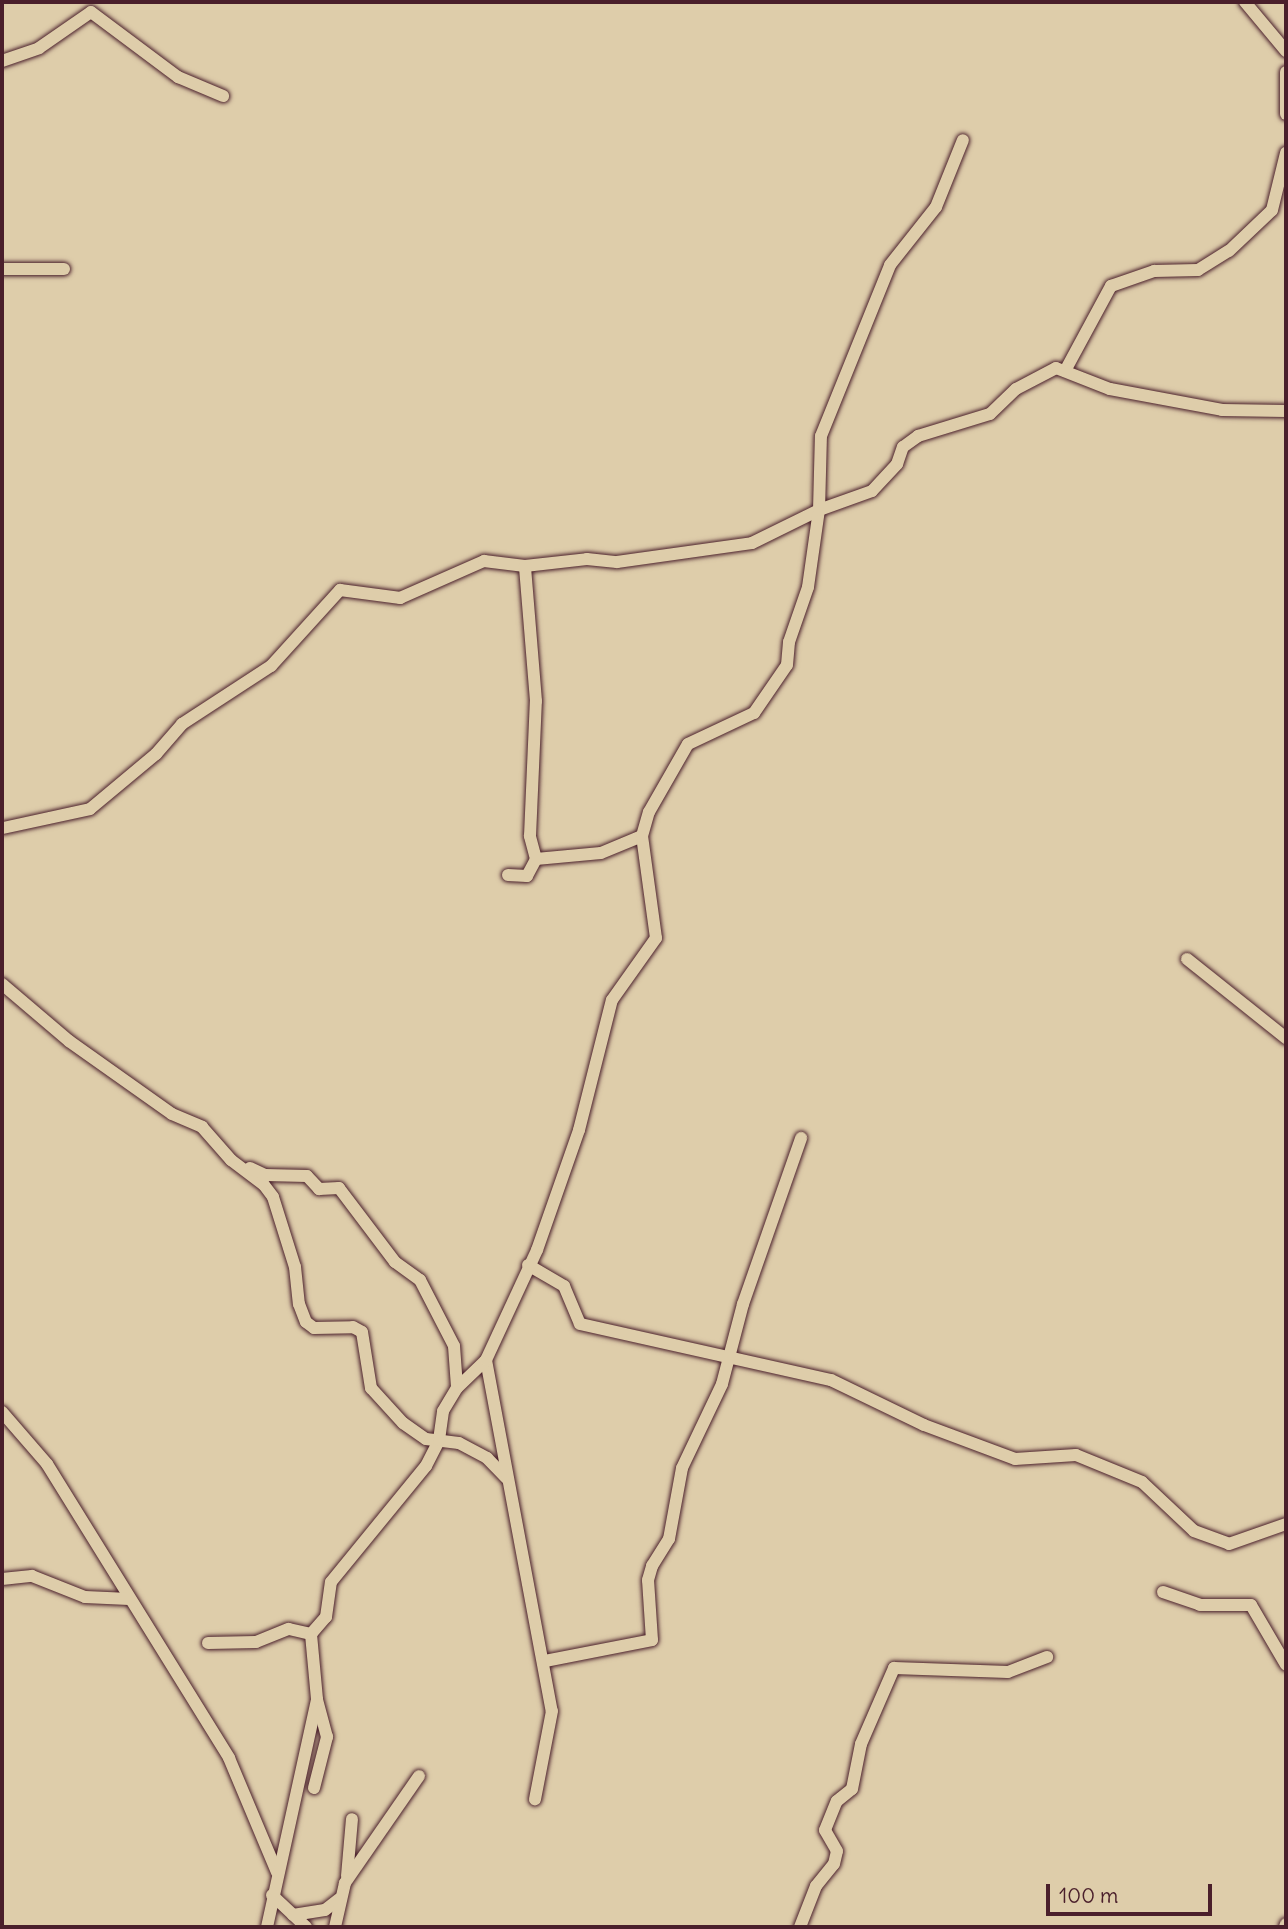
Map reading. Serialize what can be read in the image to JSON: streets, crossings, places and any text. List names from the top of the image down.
{
  "scale_bar": "100 m"
}
